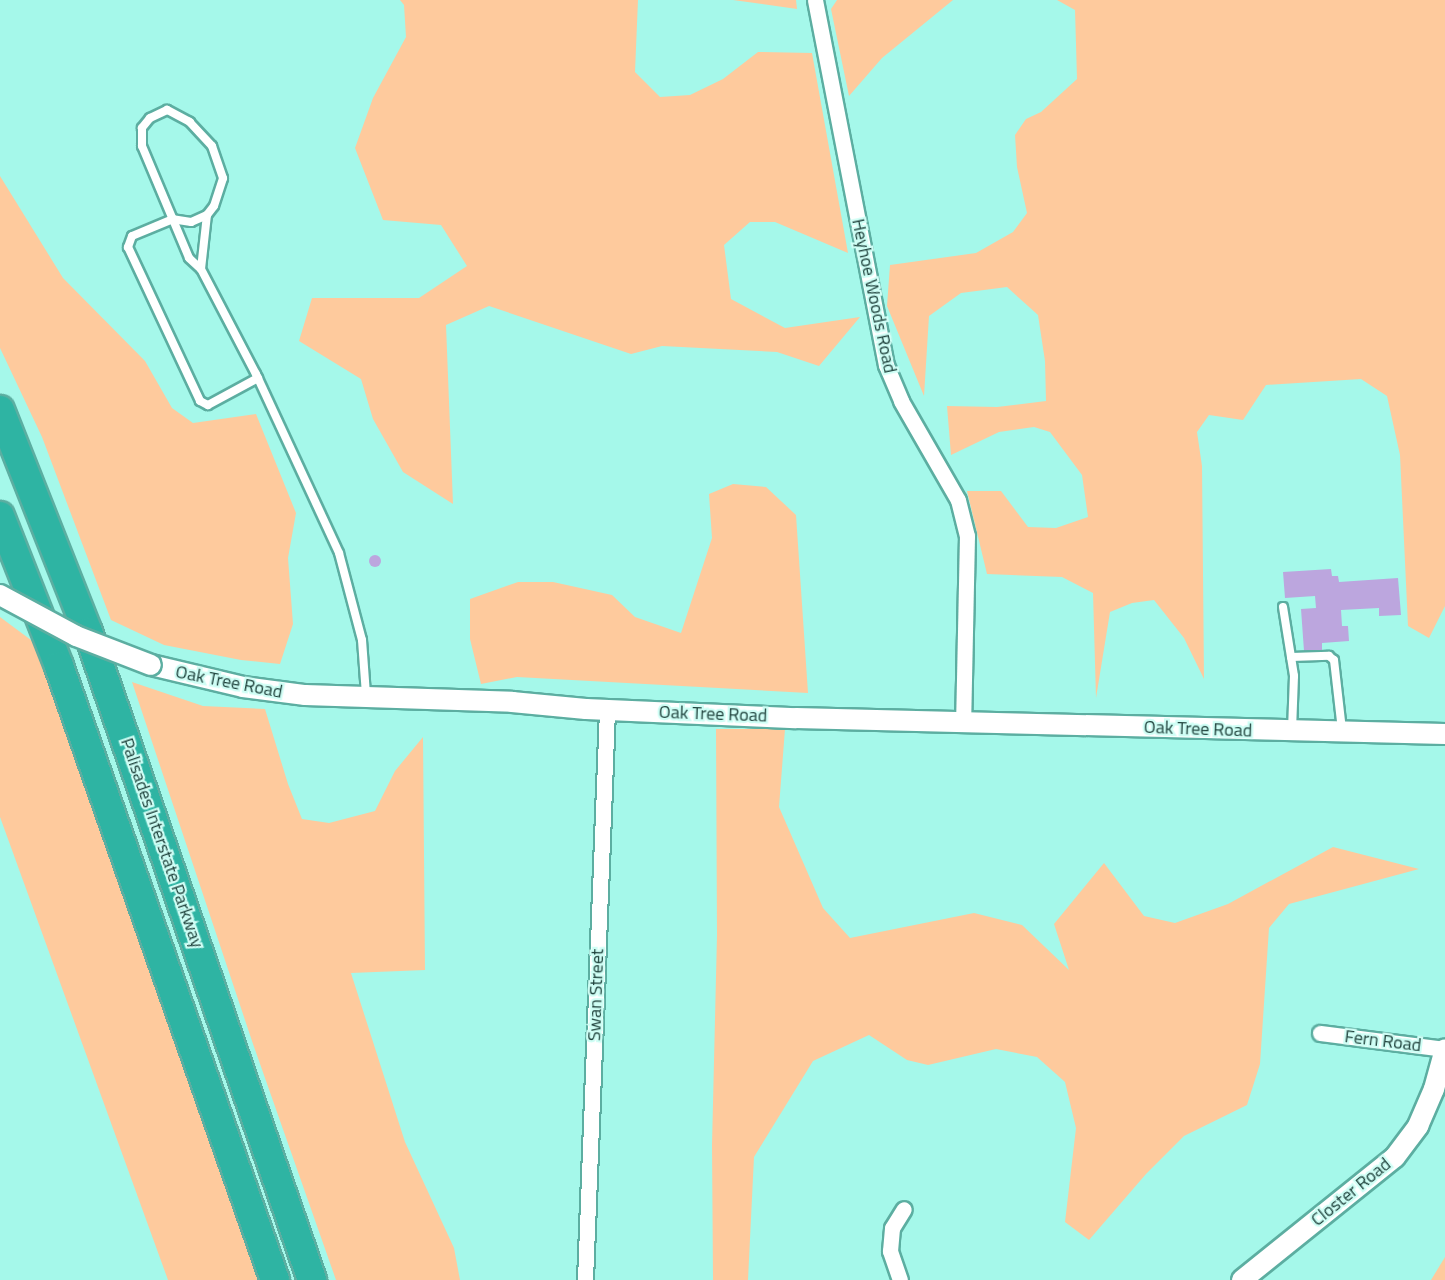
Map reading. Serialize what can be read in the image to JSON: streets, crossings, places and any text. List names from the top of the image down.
{
  "streets": {
    "highway": ["Palisades Interstate Parkway"],
    "street": [
      "Heyhoe Woods Road",
      "Oak Tree Road",
      "Swan Street",
      "Fern Road",
      "Closter Road"
    ]
  },
  "crossings": [
    ["Heyhoe Woods Road", "Oak Tree Road"],
    ["Oak Tree Road", "Swan Street"],
    ["Fern Road", "Closter Road"]
  ]
}
